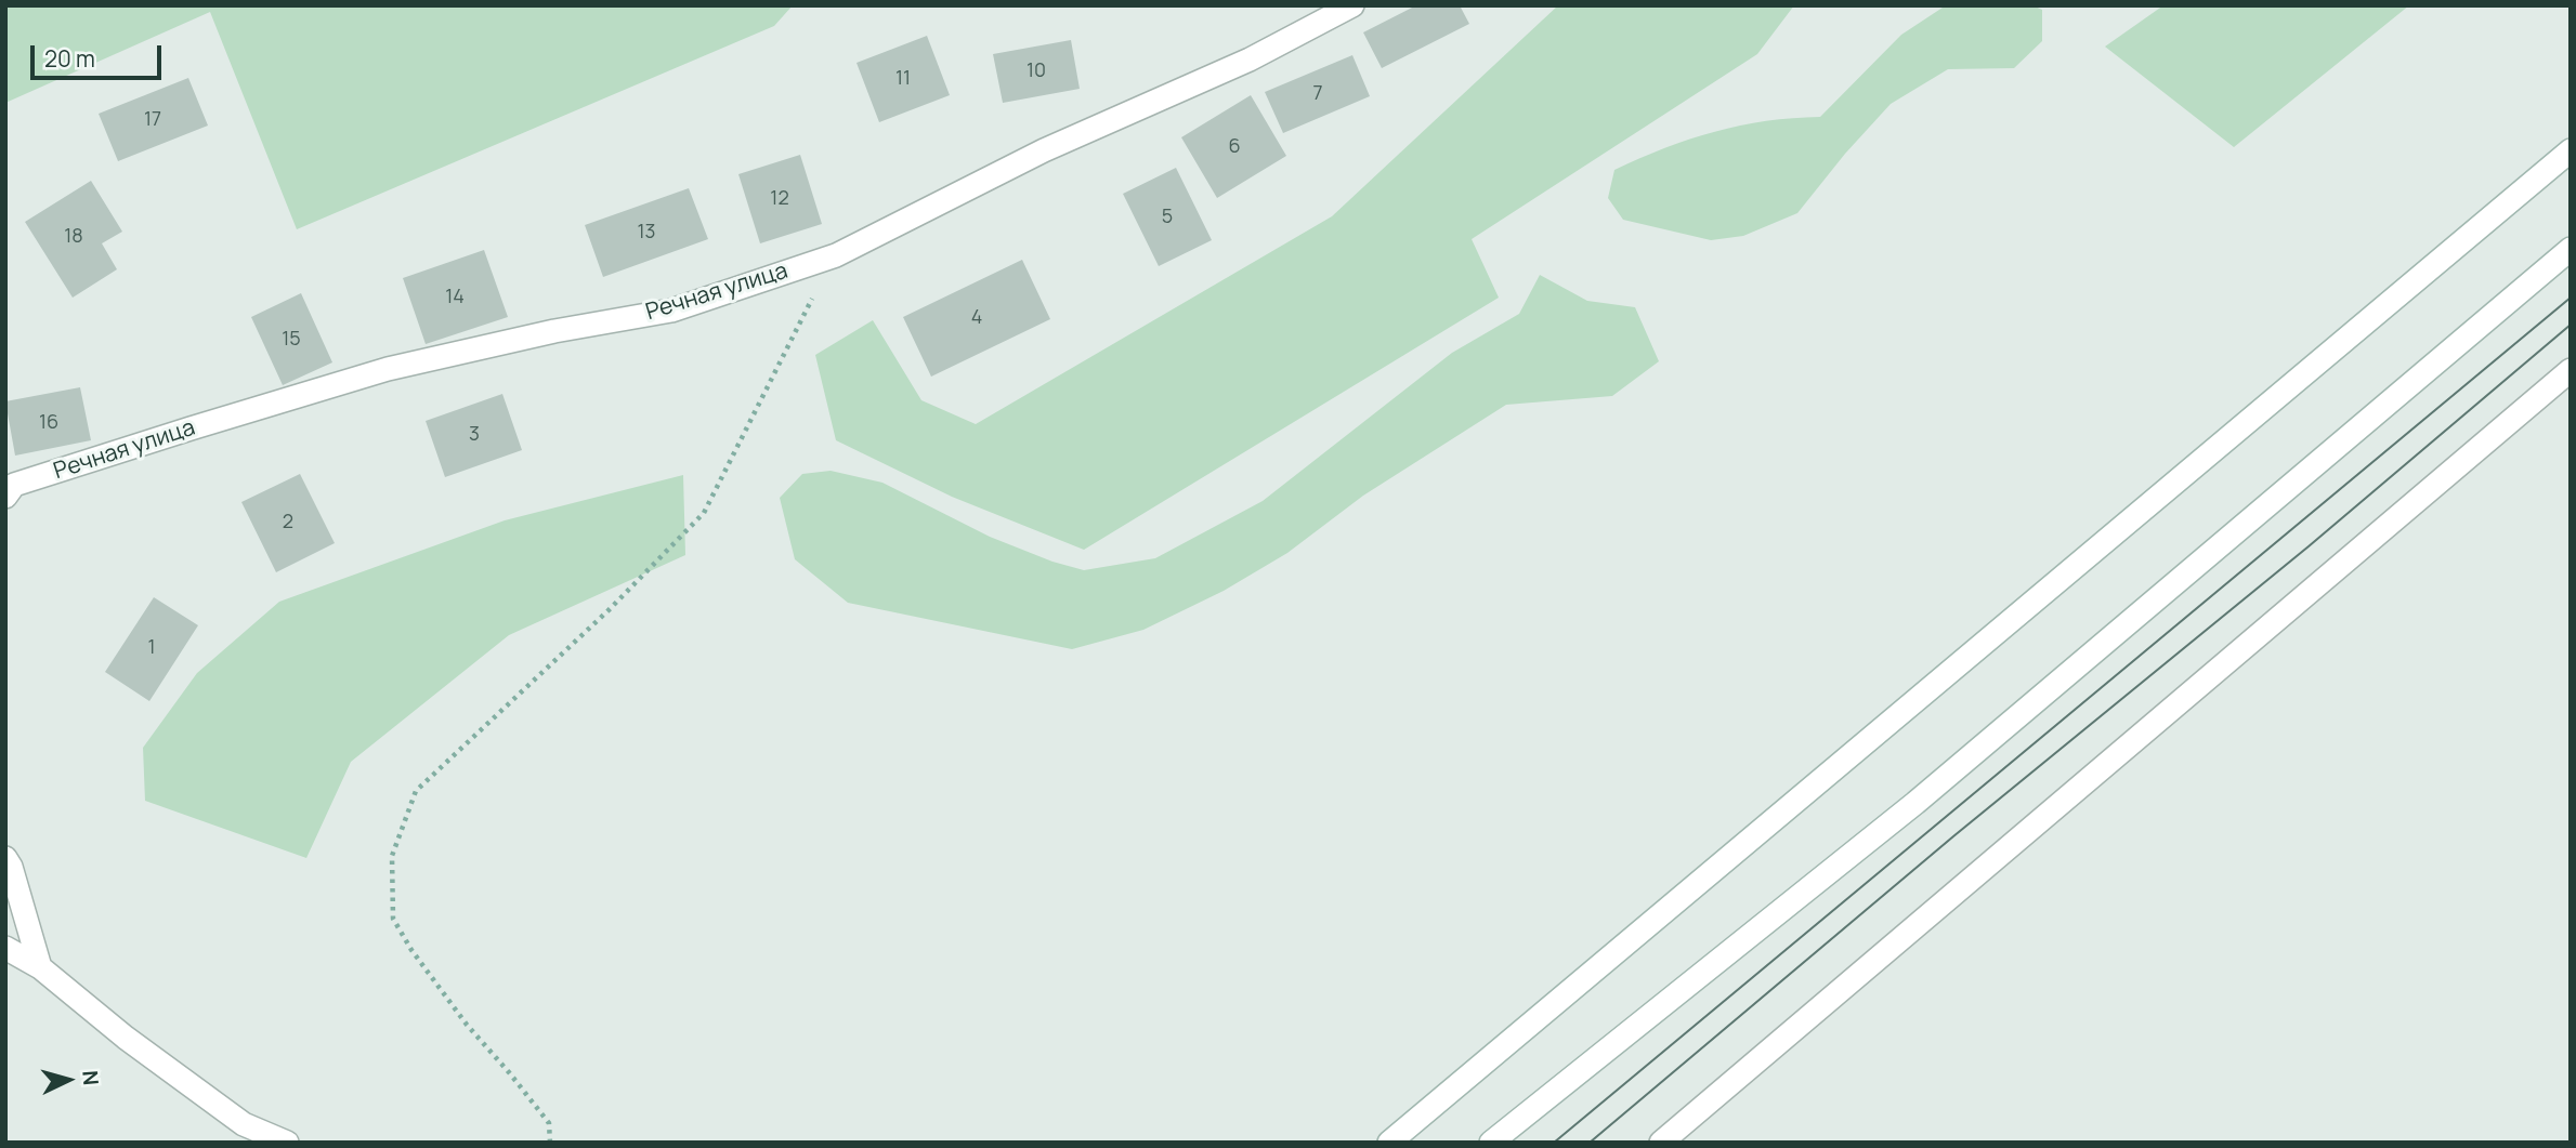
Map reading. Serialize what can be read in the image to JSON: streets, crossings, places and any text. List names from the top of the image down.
{
  "streets": {
    "street": ["Речная улица"]
  },
  "house_numbers": [
    "10",
    "11",
    "7",
    "17",
    "6",
    "12",
    "5",
    "13",
    "18",
    "14",
    "4",
    "15",
    "16",
    "3",
    "2",
    "1"
  ],
  "scale_bar": "20 m",
  "north": "right"
}
